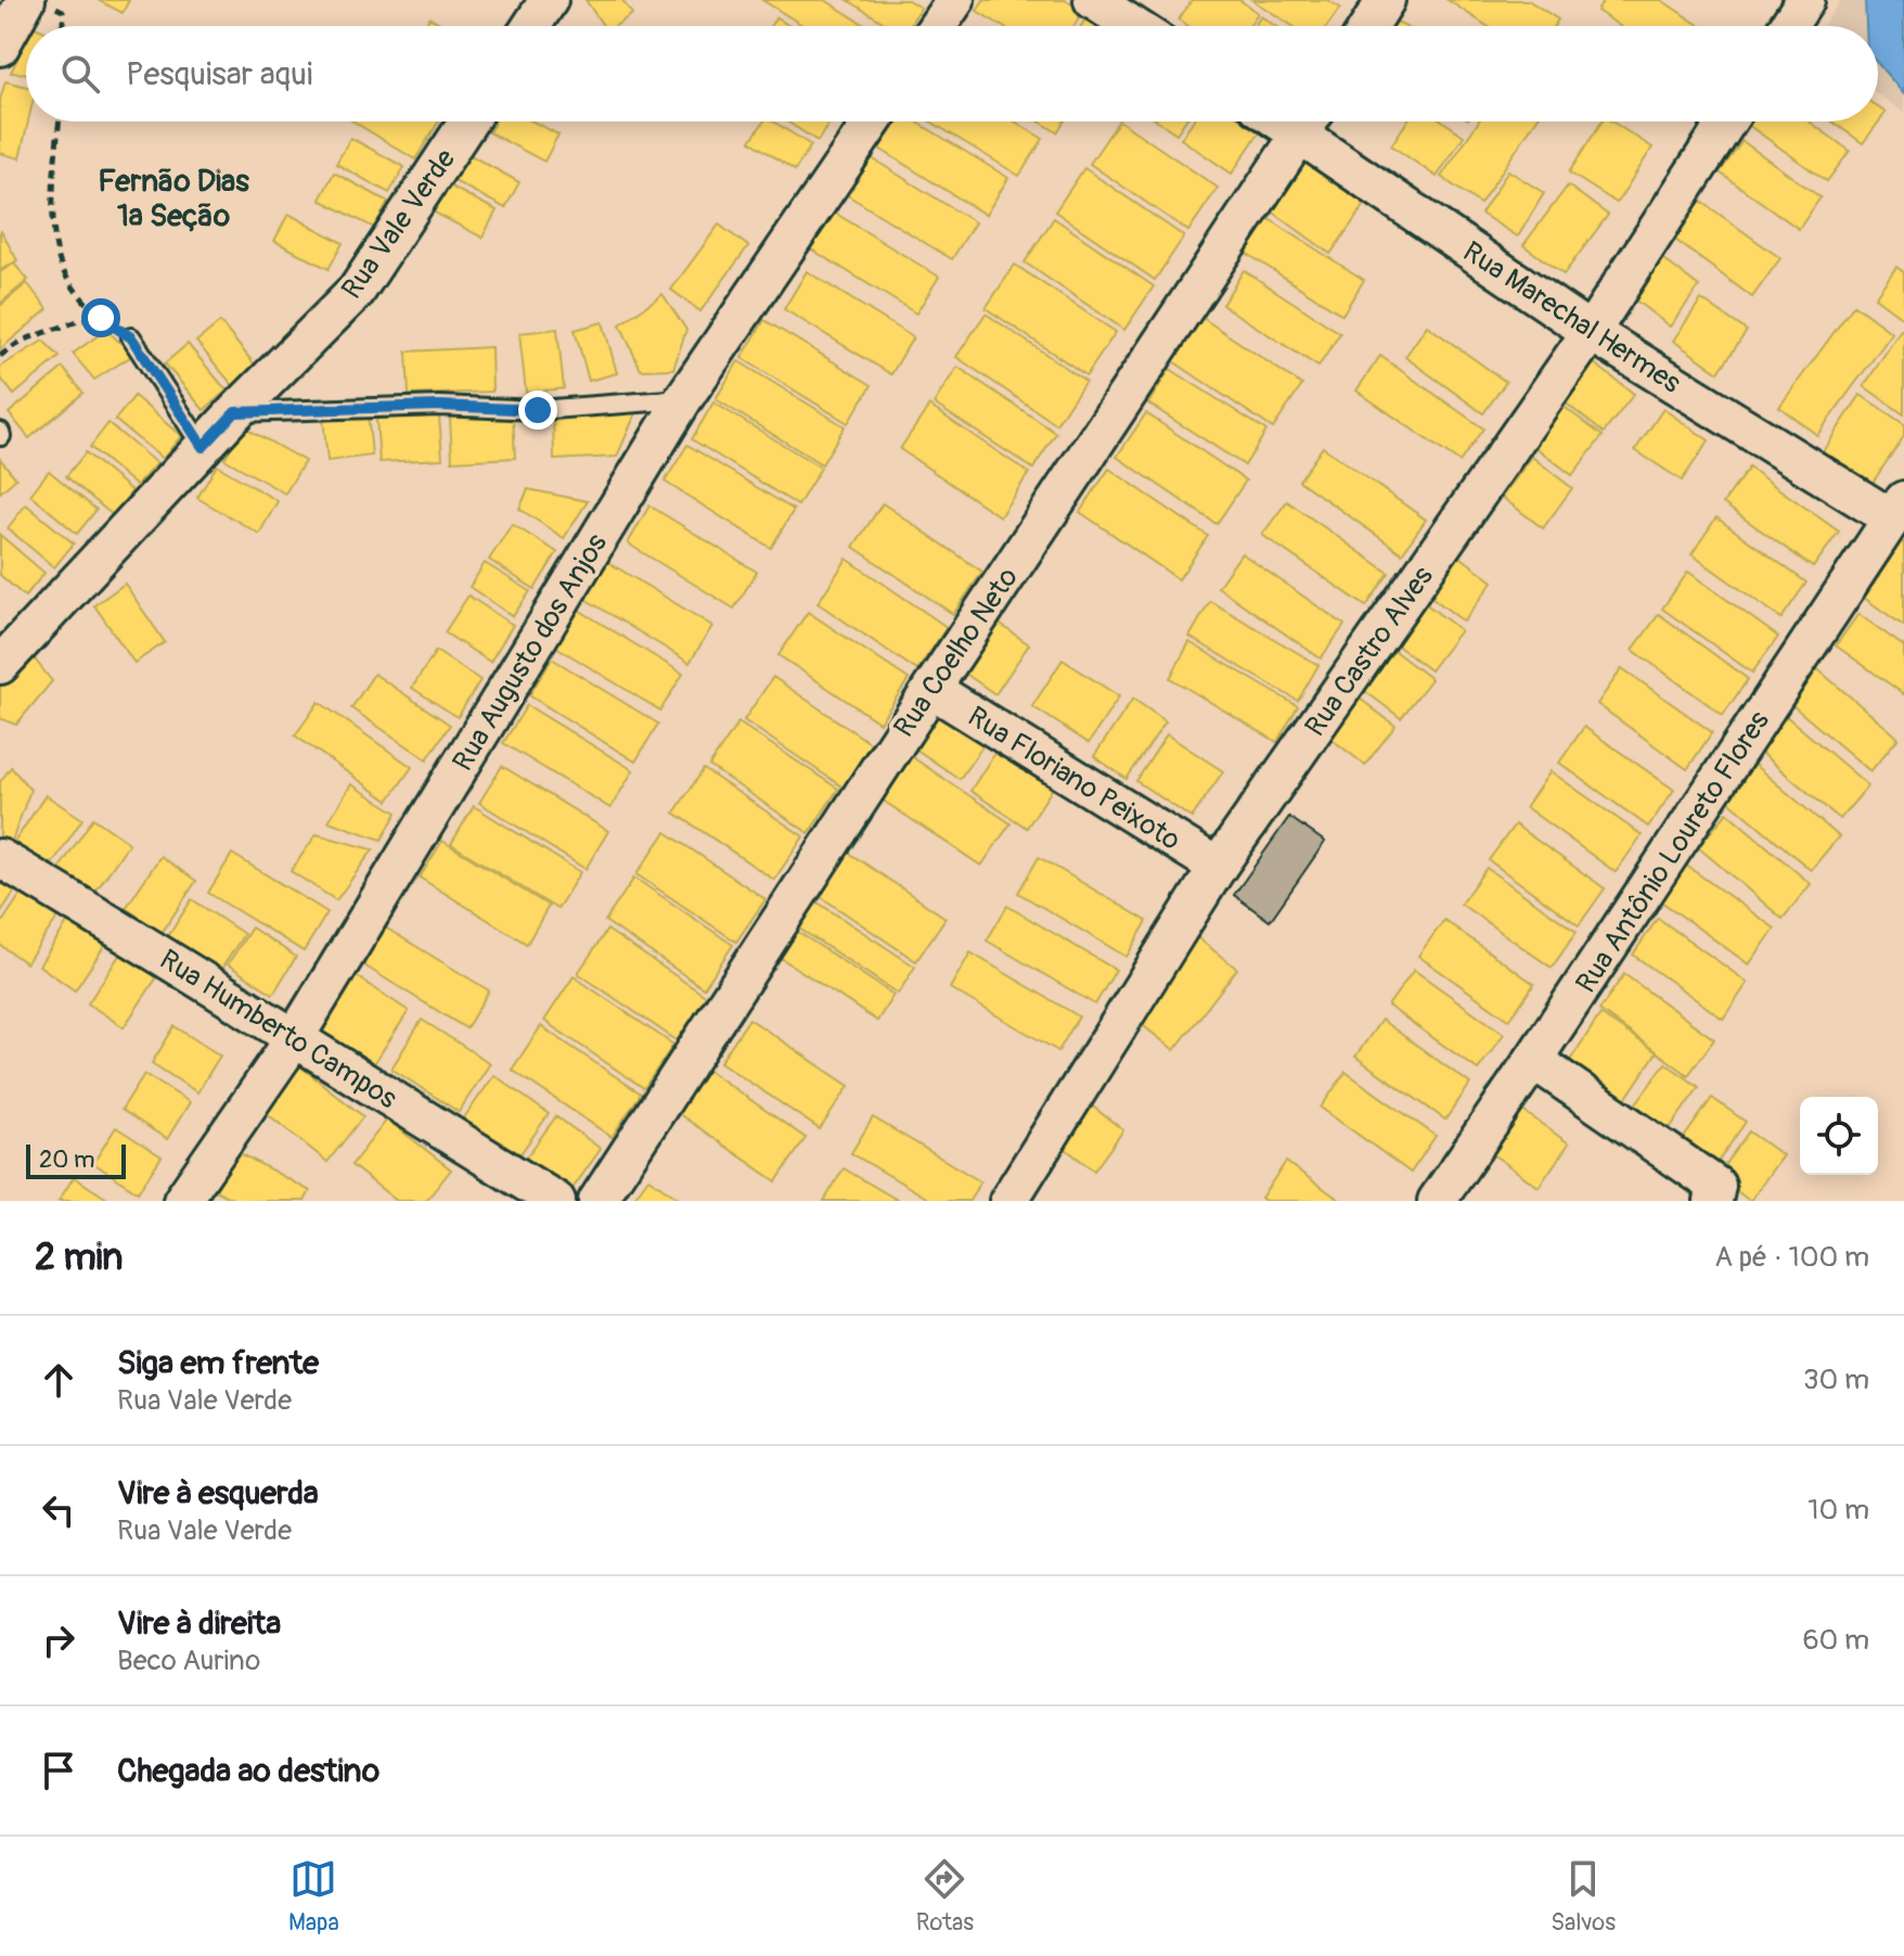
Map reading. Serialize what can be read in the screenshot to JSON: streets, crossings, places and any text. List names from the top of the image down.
{
  "streets": {
    "street": [
      "Rua Vale Verde",
      "Rua Marechal Hermes",
      "Rua Castro Alves",
      "Rua Augusto dos Anjos",
      "Rua Coelho Neto",
      "Rua Floriano Peixoto",
      "Rua Antônio Loureto Flores",
      "Rua Humberto Campos"
    ]
  },
  "crossings": [
    ["Rua Marechal Hermes", "Rua Castro Alves"],
    ["Rua Marechal Hermes", "Rua Antônio Loureto Flores"],
    ["Rua Castro Alves", "Rua Floriano Peixoto"],
    ["Rua Augusto dos Anjos", "Rua Humberto Campos"],
    ["Rua Coelho Neto", "Rua Floriano Peixoto"]
  ],
  "districts": ["Fernão Dias 1ª Seção"],
  "scale_bar": "20 m",
  "page": {
    "search": "Pesquisar aqui",
    "scale": "20 m",
    "heading": ["2 min", "A pé · 100 m"],
    "list": [
      ["Siga em frente", "Rua Vale Verde", "30 m"],
      ["Vire à esquerda", "Rua Vale Verde", "10 m"],
      ["Vire à direita", "Beco Aurino", "60 m"],
      "Chegada ao destino"
    ],
    "nav": ["Mapa", "Rotas", "Salvos"]
  }
}
